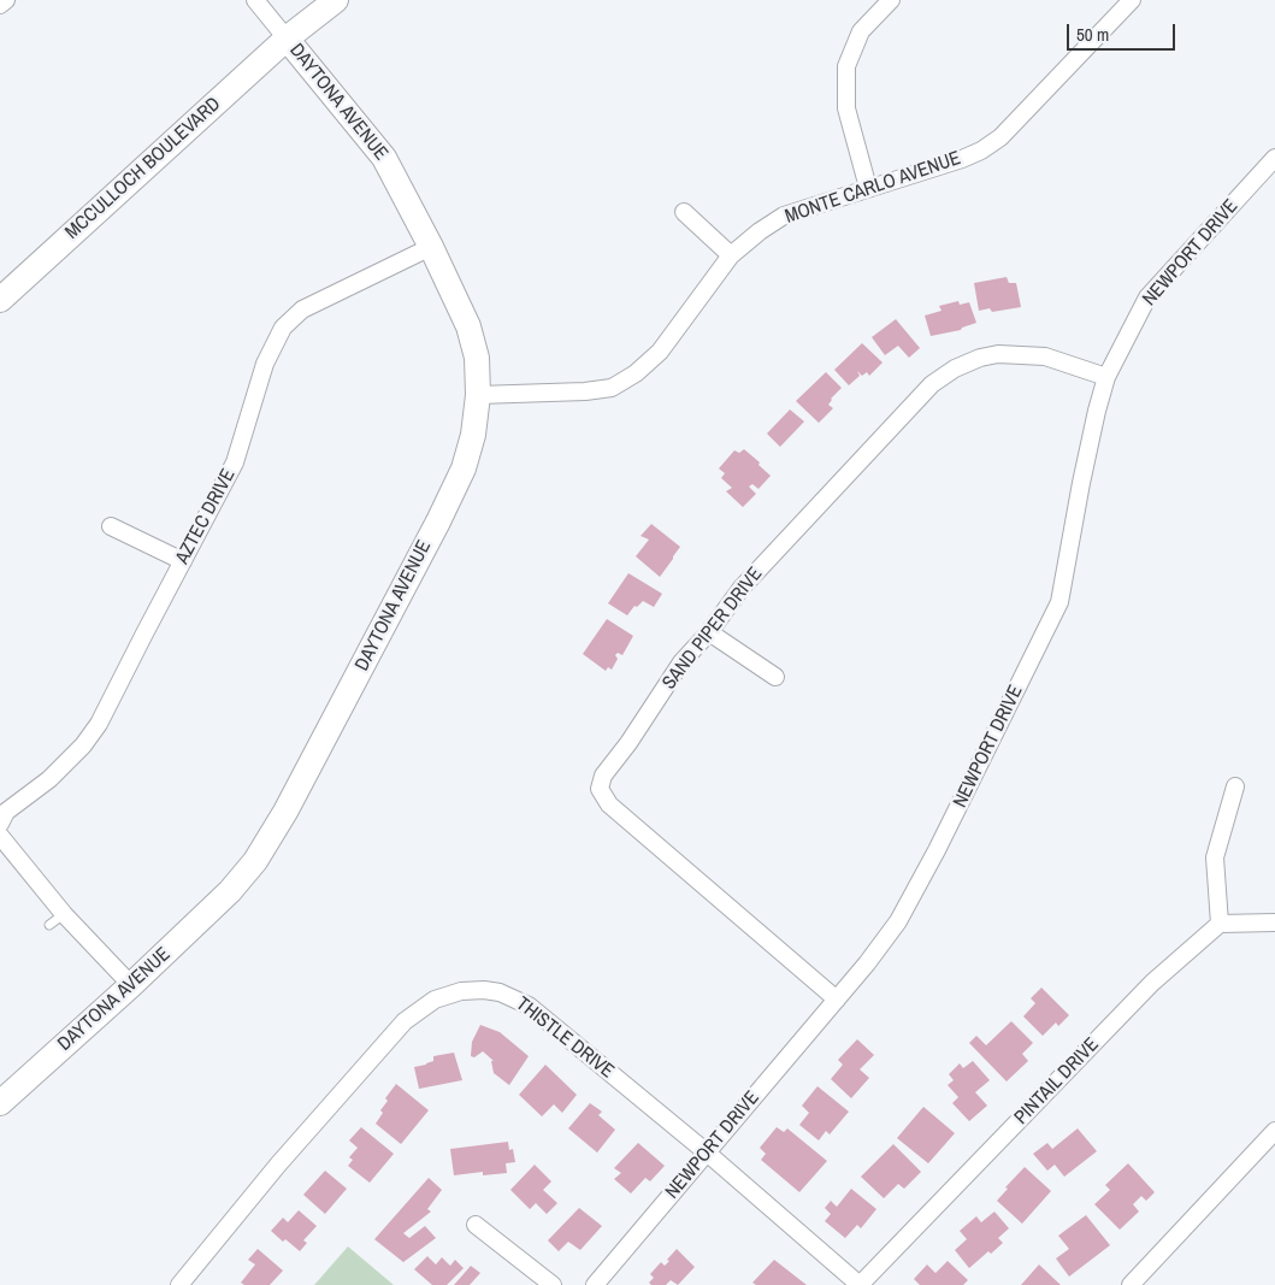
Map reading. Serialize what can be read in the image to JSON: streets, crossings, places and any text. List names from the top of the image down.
{
  "streets": {
    "street": [
      "DAYTONA AVENUE",
      "MCCULLOCH BOULEVARD",
      "MONTE CARLO AVENUE",
      "NEWPORT DRIVE",
      "AZTEC DRIVE",
      "SAND PIPER DRIVE",
      "THISTLE DRIVE",
      "PINTAIL DRIVE"
    ]
  },
  "crossings": [
    ["DAYTONA AVENUE", "MCCULLOCH BOULEVARD"],
    ["DAYTONA AVENUE", "MONTE CARLO AVENUE"],
    ["DAYTONA AVENUE", "AZTEC DRIVE"],
    ["NEWPORT DRIVE", "SAND PIPER DRIVE"],
    ["NEWPORT DRIVE", "THISTLE DRIVE"],
    ["THISTLE DRIVE", "PINTAIL DRIVE"]
  ],
  "scale_bar": "50 m"
}
